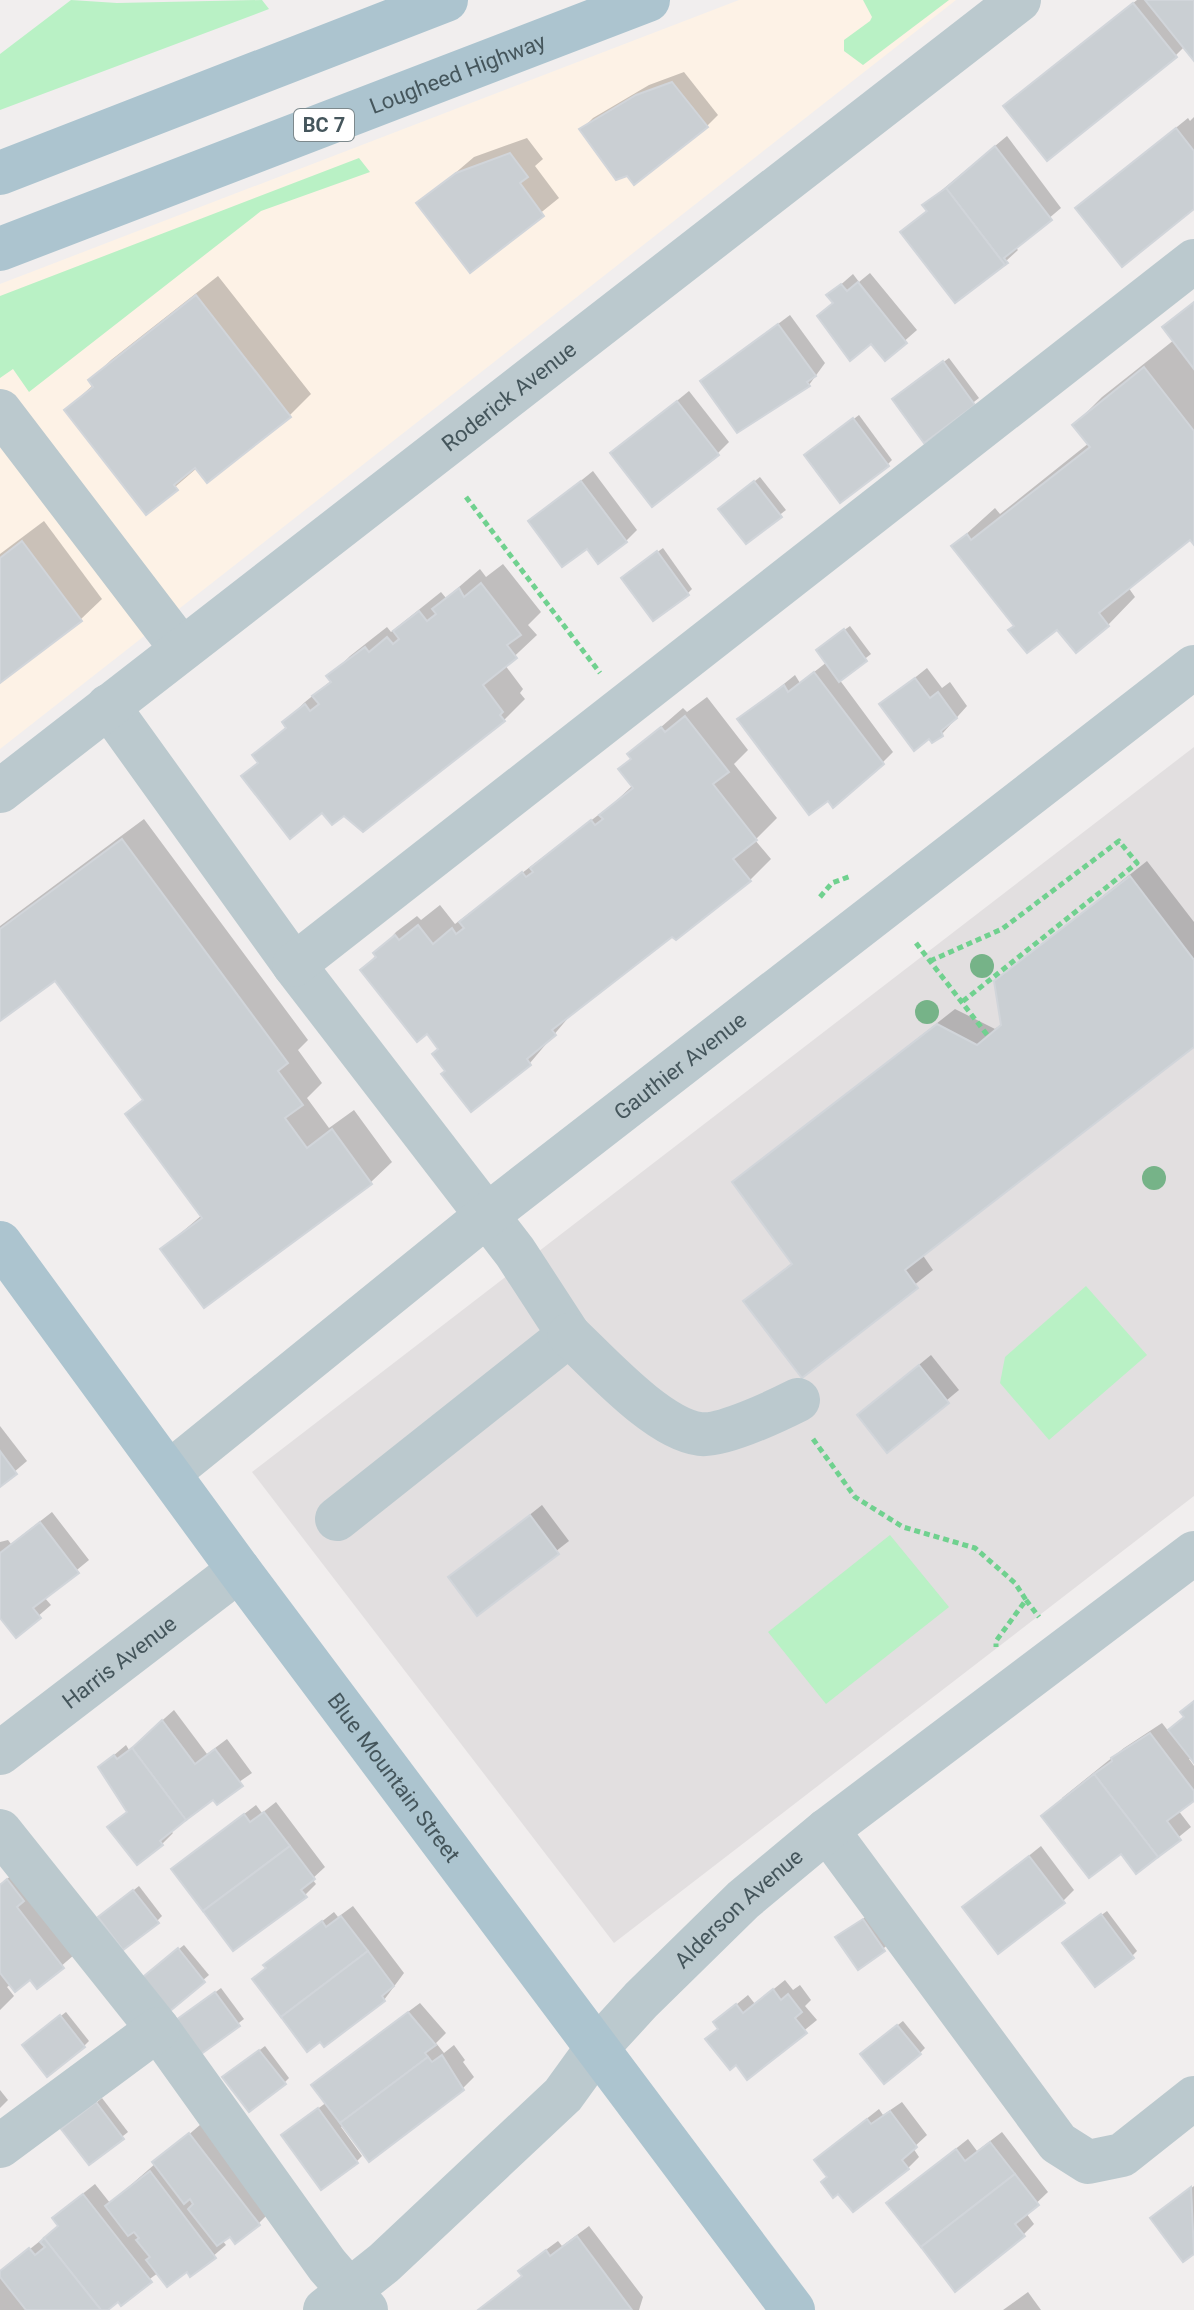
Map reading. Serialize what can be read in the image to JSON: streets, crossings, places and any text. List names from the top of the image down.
{
  "streets": {
    "main road": ["Lougheed Highway", "BC 7", "Blue Mountain Street"],
    "street": [
      "Roderick Avenue",
      "Gauthier Avenue",
      "Harris Avenue",
      "Alderson Avenue"
    ]
  },
  "crossings": [
    ["Gauthier Avenue", "Blue Mountain Street"],
    ["Harris Avenue", "Blue Mountain Street"],
    ["Blue Mountain Street", "Alderson Avenue"]
  ]
}
